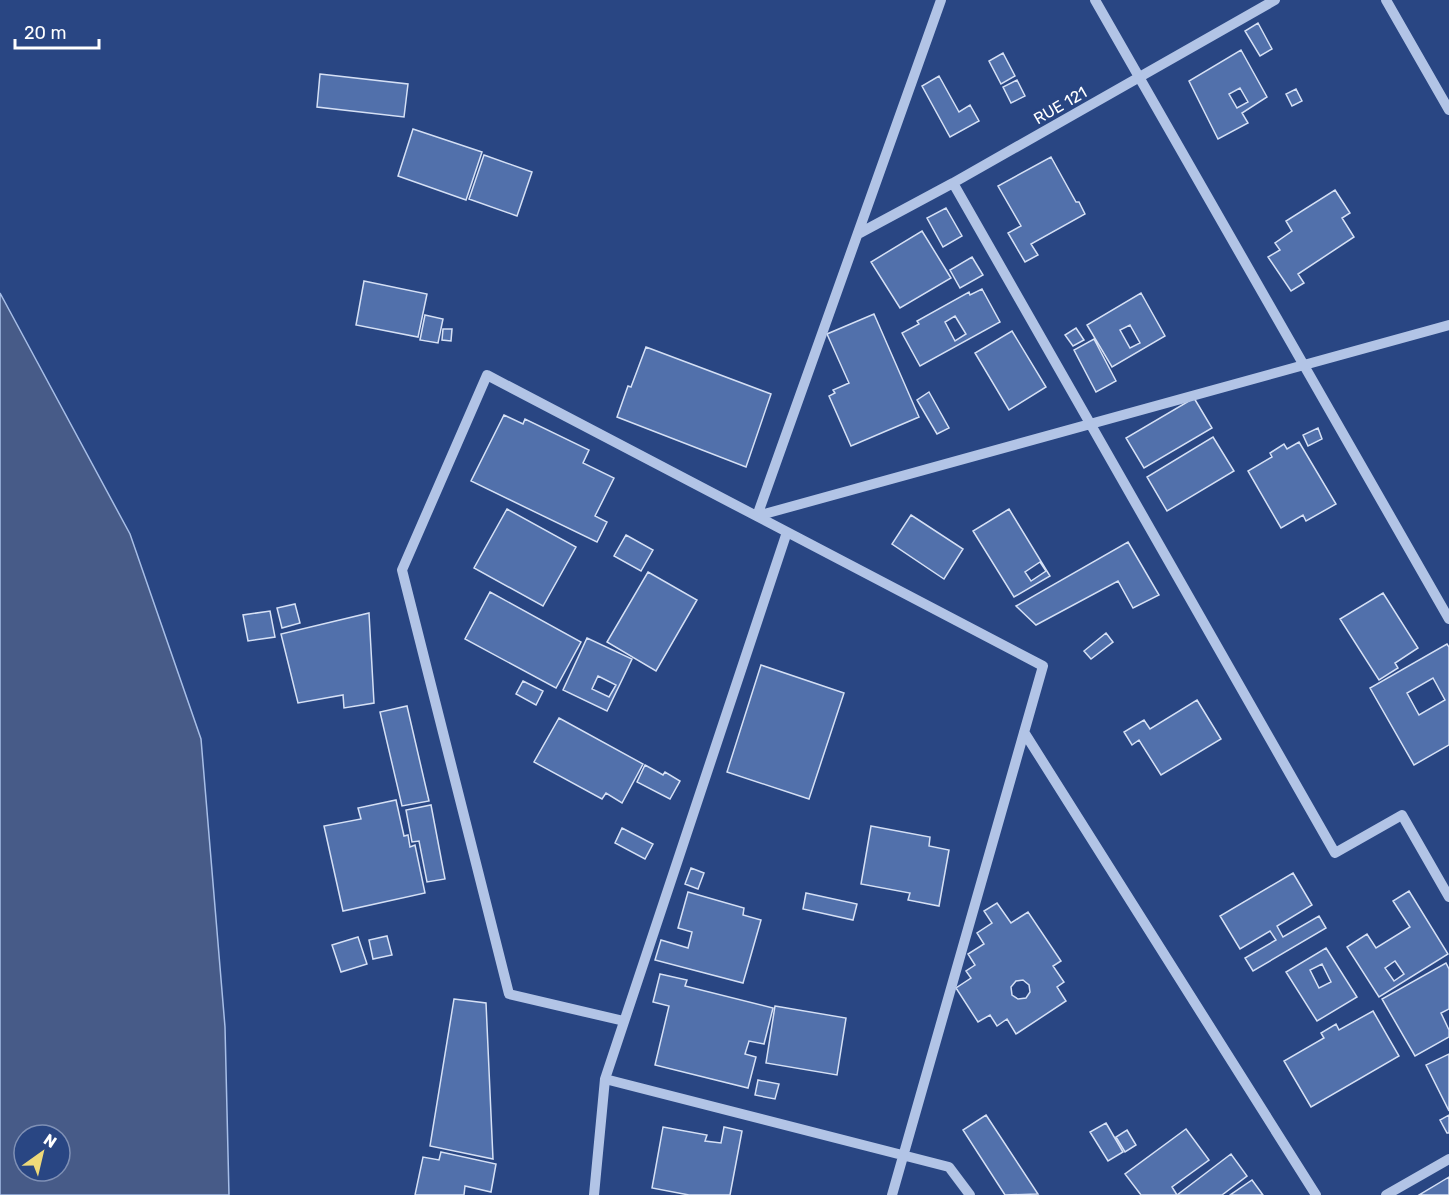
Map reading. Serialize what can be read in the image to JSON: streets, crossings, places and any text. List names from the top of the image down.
{
  "streets": {
    "street": ["RUE 121"]
  },
  "scale_bar": "20 m",
  "north": "top right"
}
